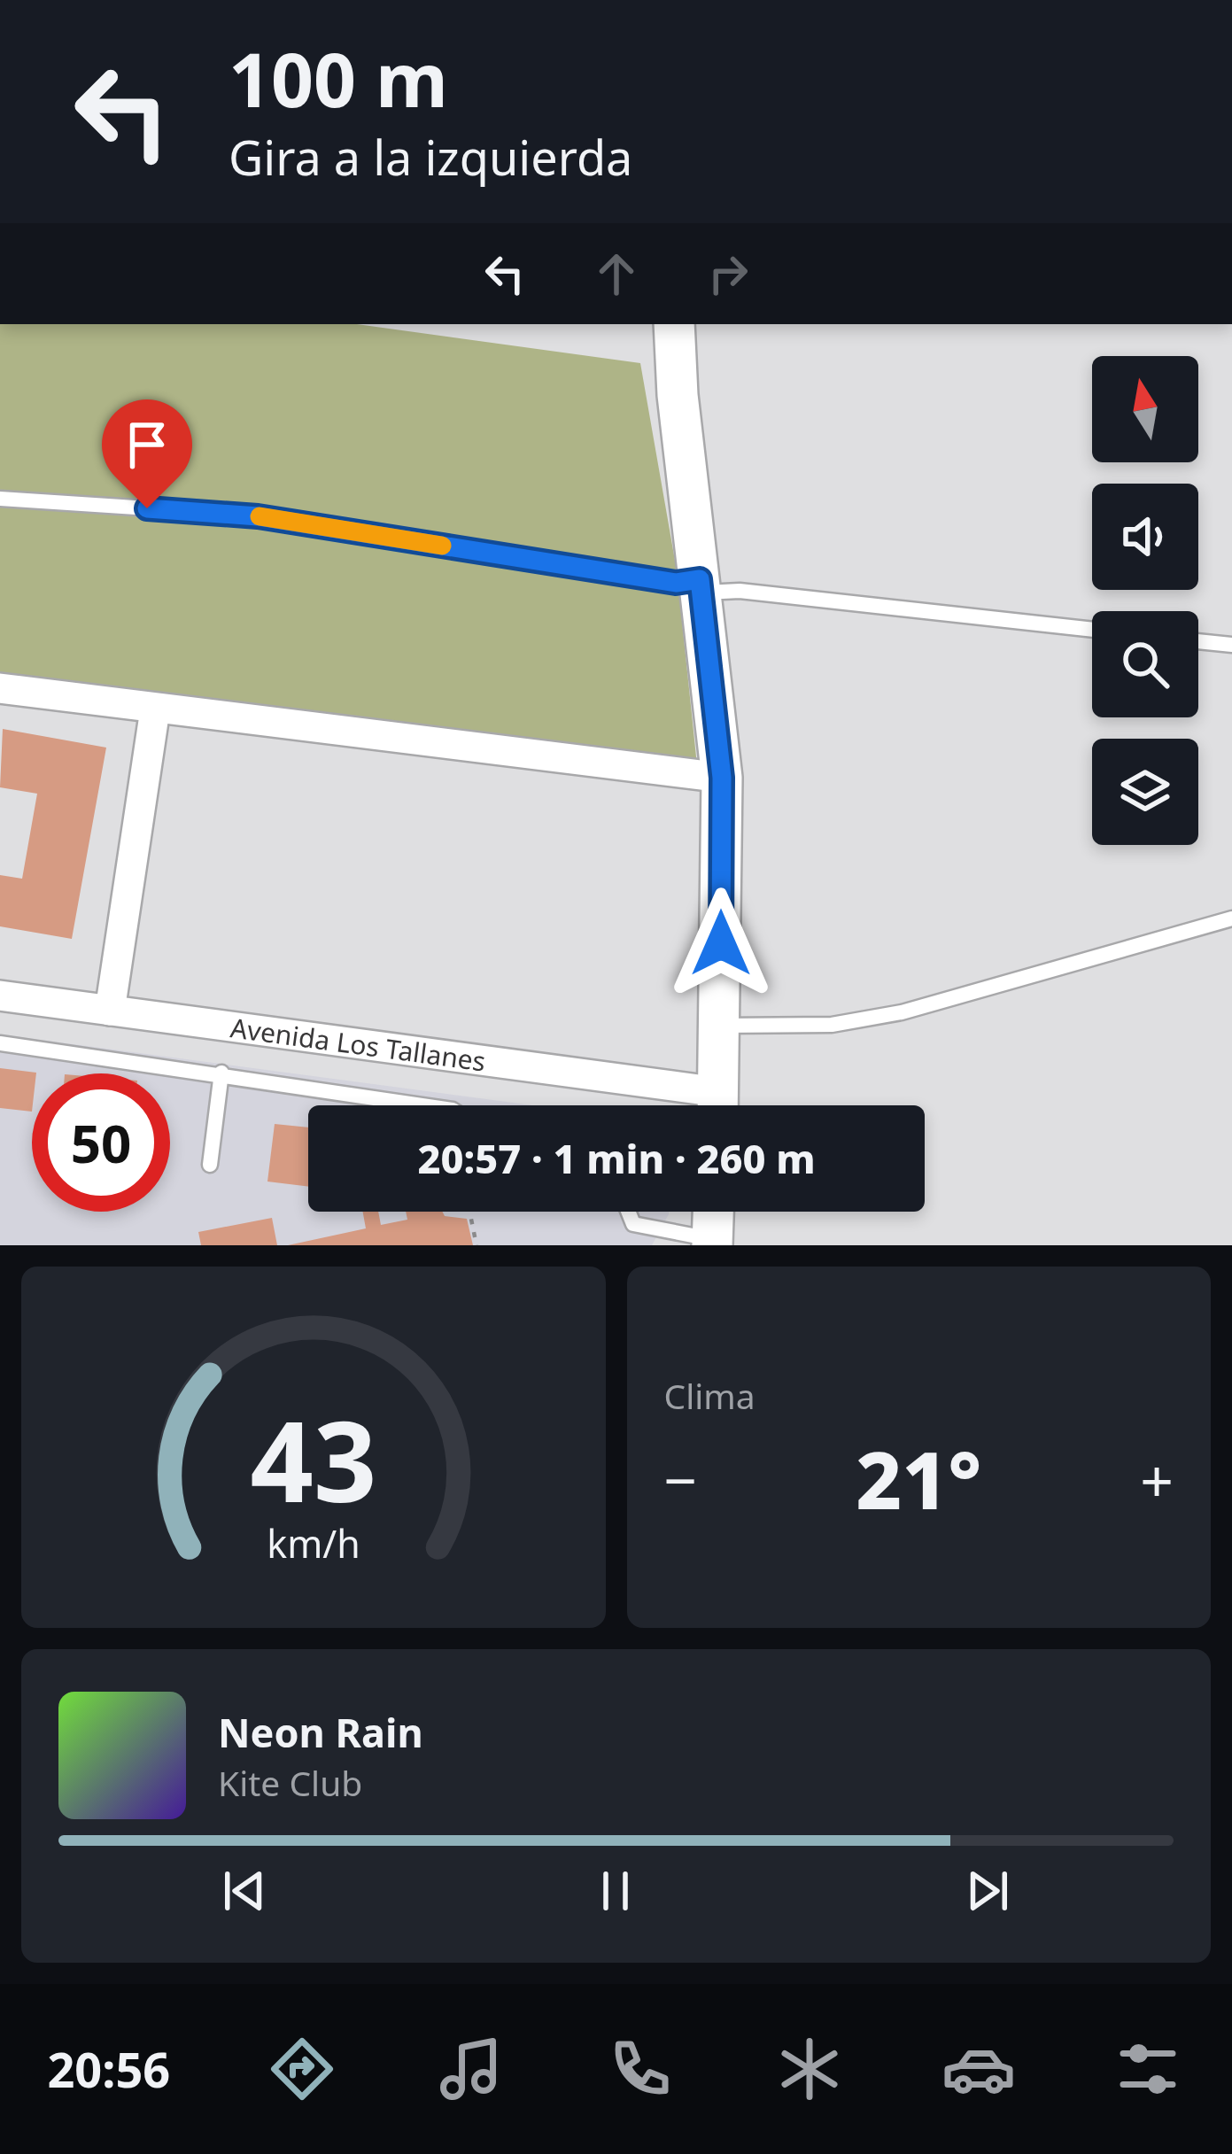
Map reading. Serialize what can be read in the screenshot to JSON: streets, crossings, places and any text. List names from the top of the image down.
{
  "streets": {
    "street": ["Avenida Los Tallanes"]
  },
  "north": "top",
  "page": {
    "turn": ["100 m", "Gira a la izquierda"],
    "limit": "50",
    "trip": "20:57 · 1 min · 260 m",
    "tile": "Clima",
    "heat": ["−", "21°", "+"],
    "song": ["Neon Rain", "Kite Club"],
    "tabs": "20:56",
    "gauge": ["43", "km/h"]
  }
}
